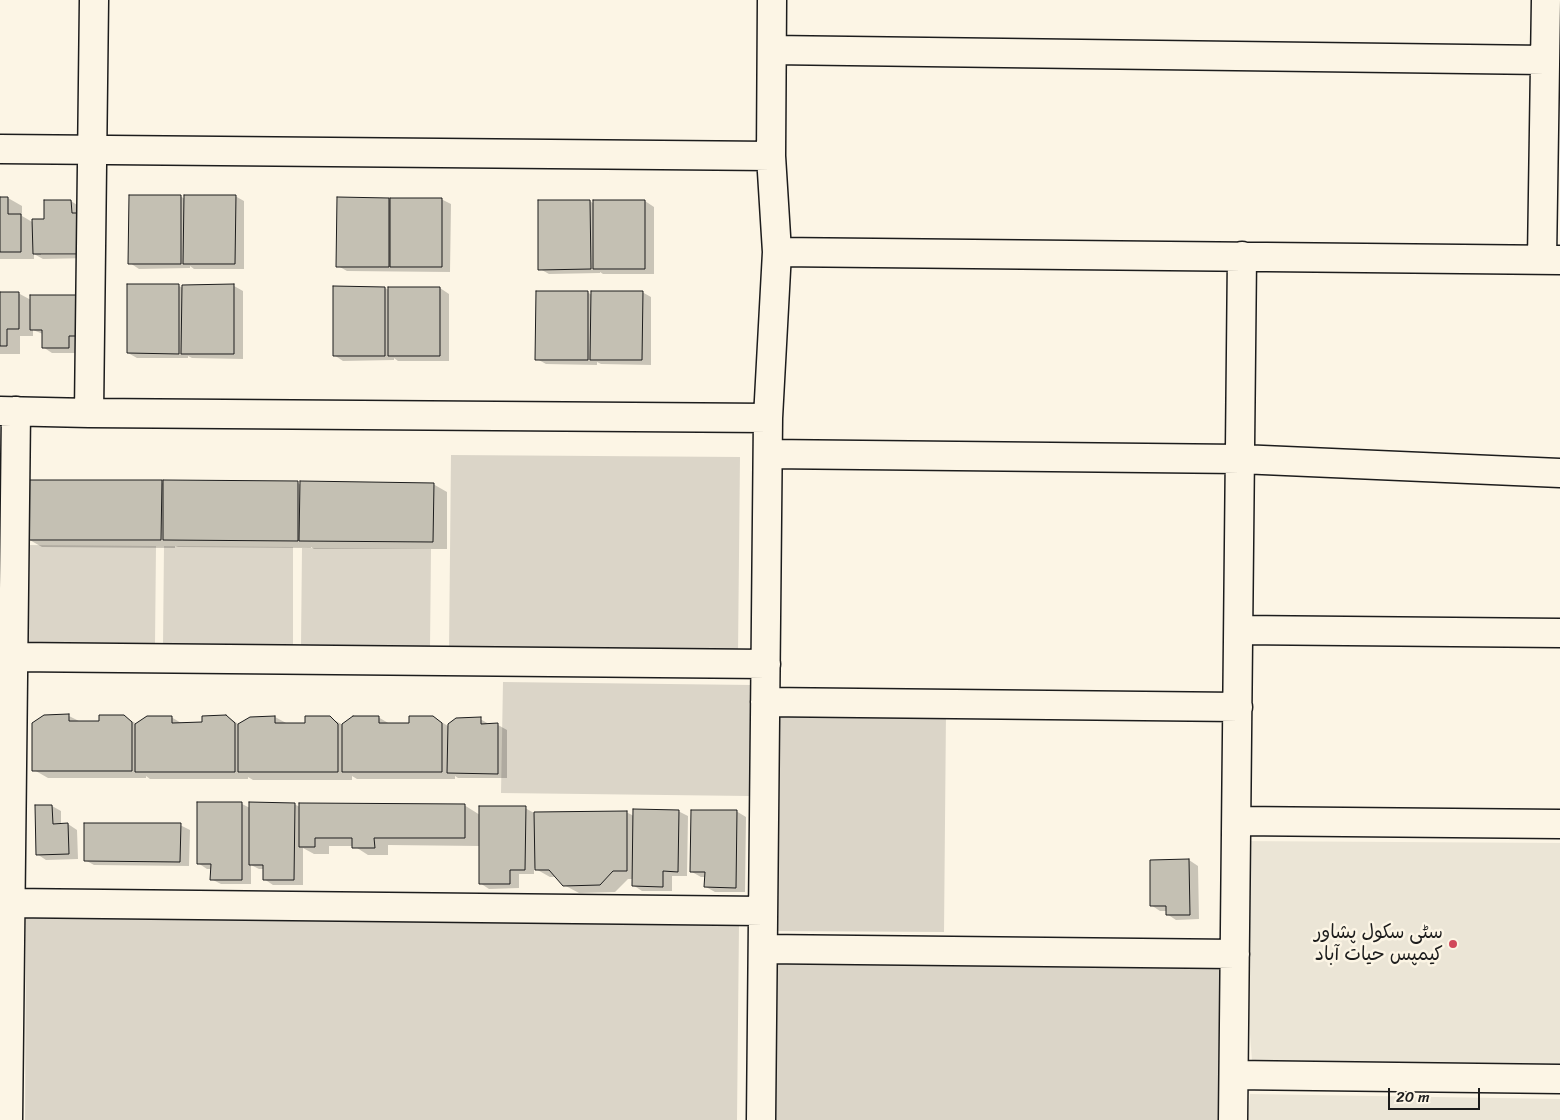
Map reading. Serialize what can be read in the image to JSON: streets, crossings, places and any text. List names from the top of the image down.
{
  "places": ["سٹی سکول پشاور کیمپس حیات آباد"],
  "scale_bar": "20 m"
}
